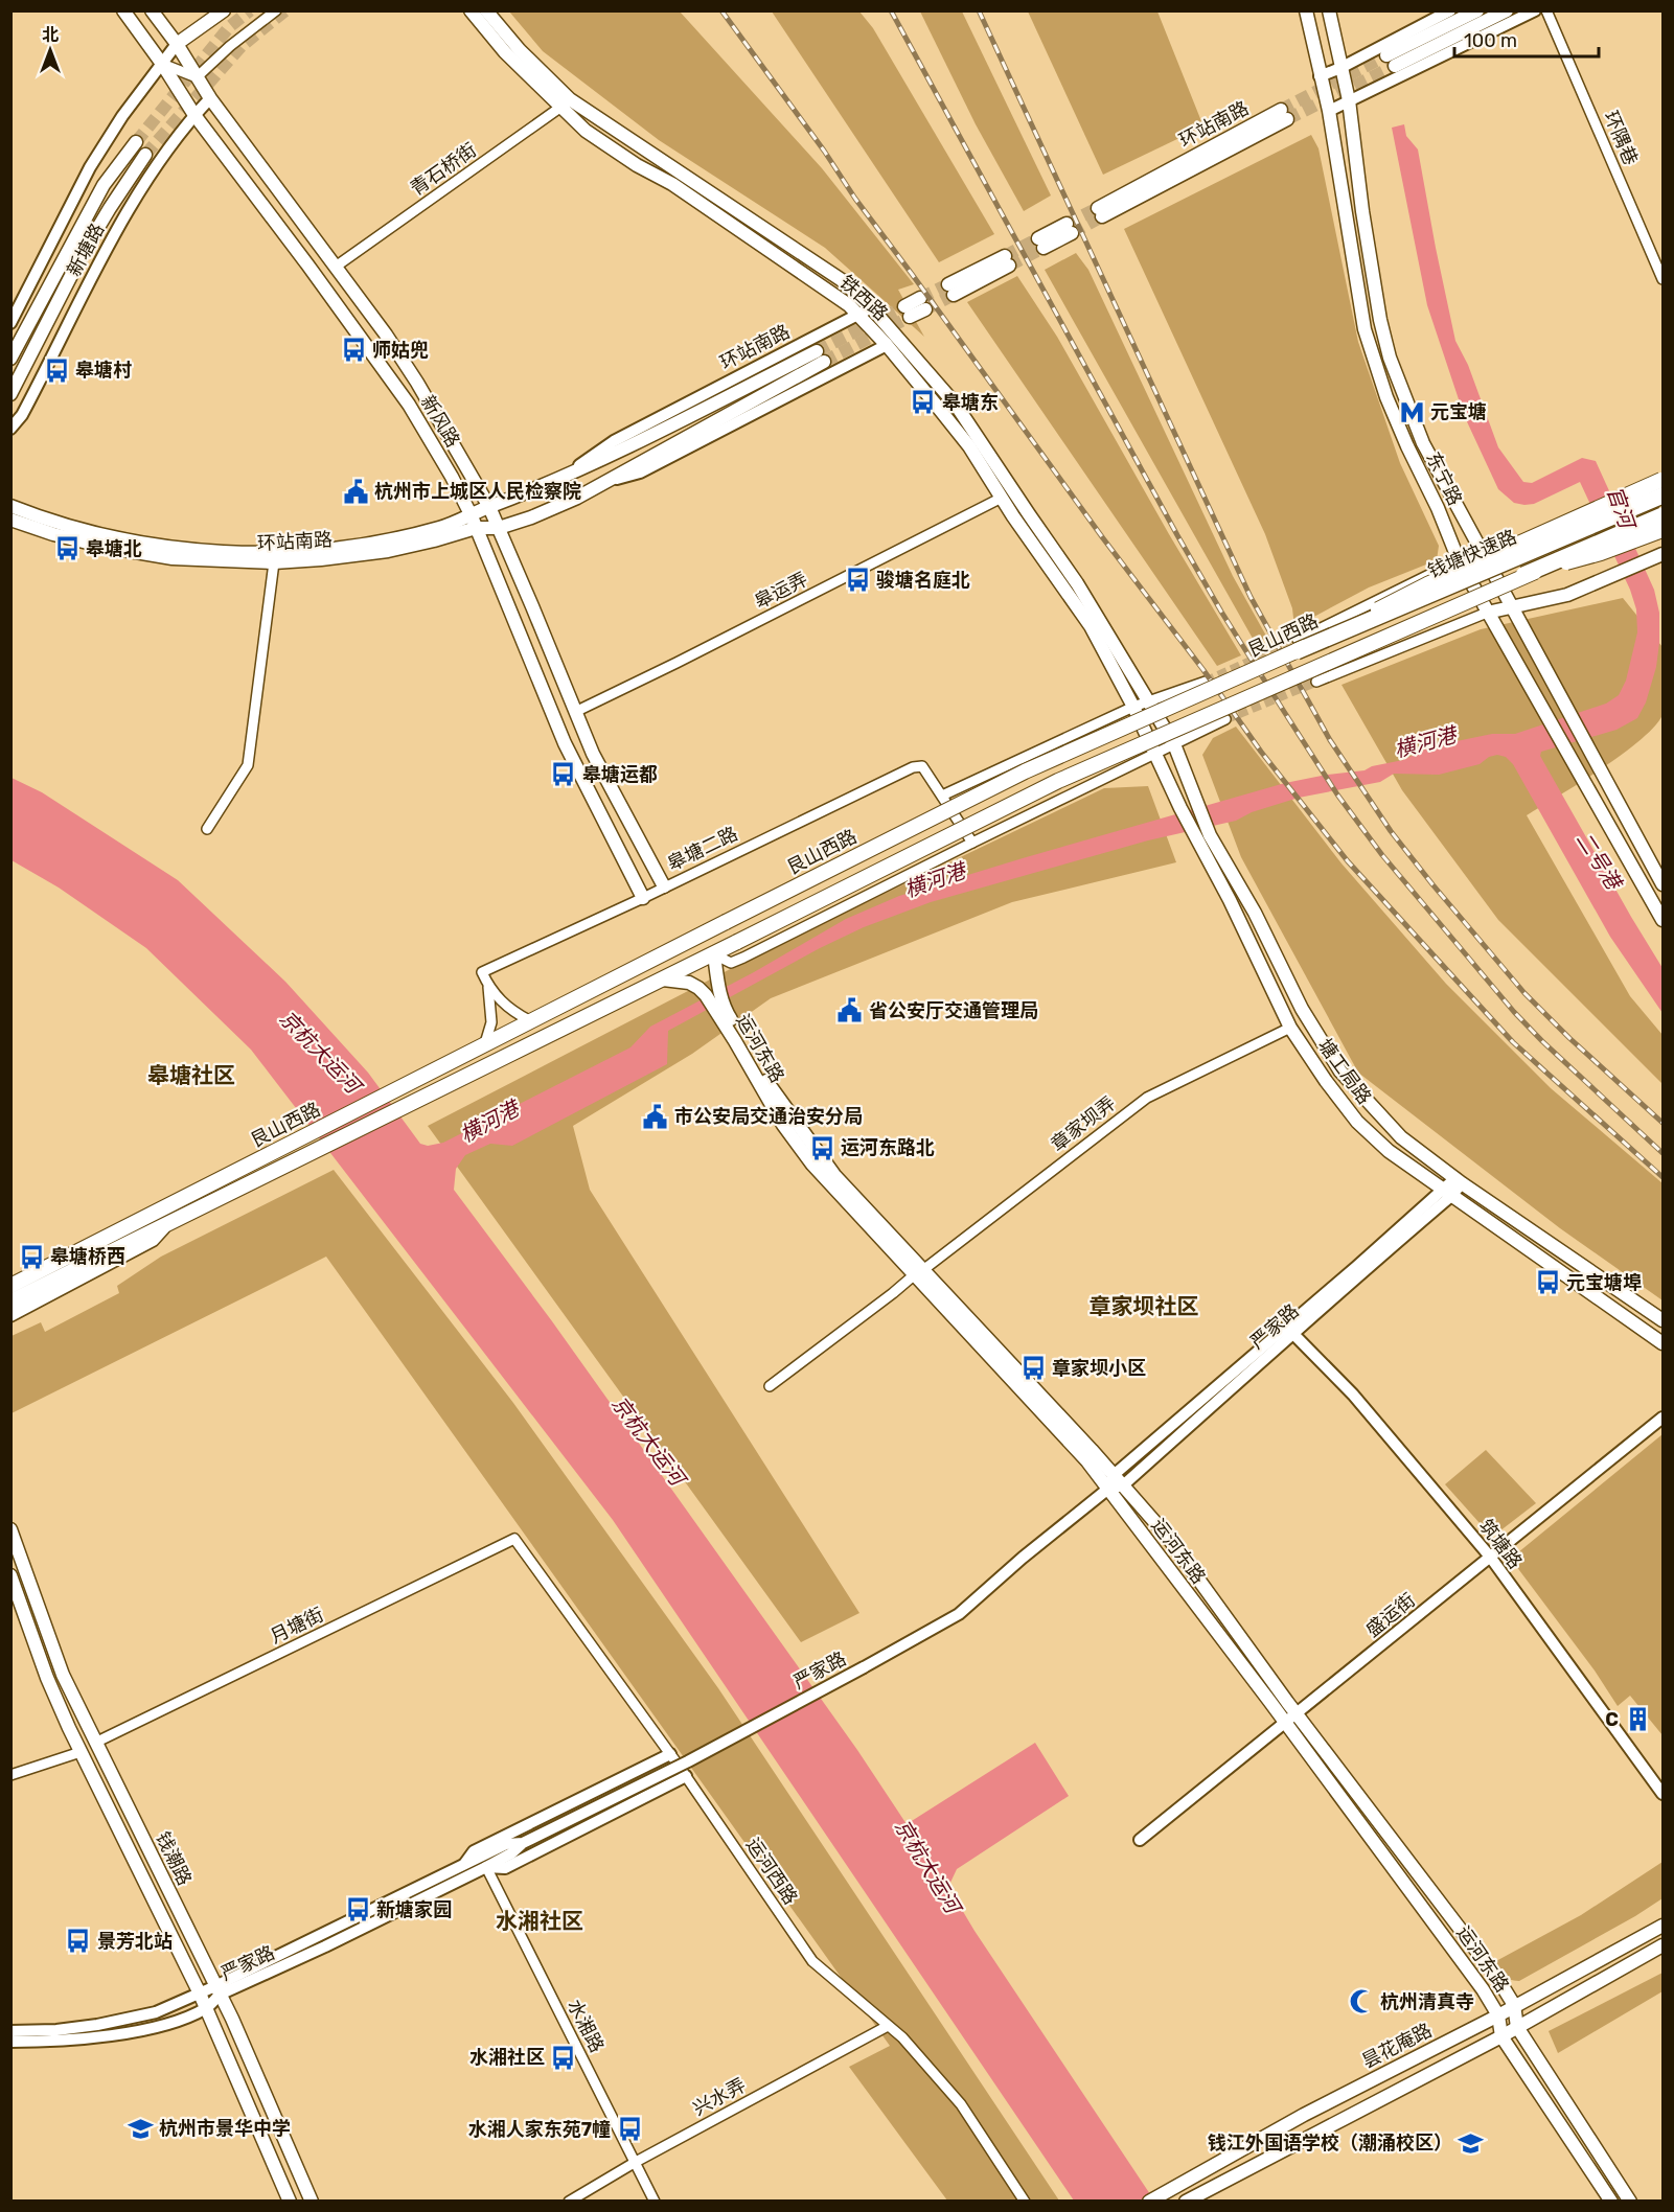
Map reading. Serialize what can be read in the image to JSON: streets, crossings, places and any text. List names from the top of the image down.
{
  "streets": {
    "highway": ["钱塘快速路"],
    "main road": [
      "环站南路",
      "新塘路",
      "铁西路",
      "新风路",
      "东宁路",
      "艮山西路",
      "运河东路",
      "塘工局路",
      "钱潮路",
      "昙花庵路"
    ],
    "street": [
      "环隅巷",
      "青石桥街",
      "皋运弄",
      "皋塘二路",
      "章家坝弄",
      "严家路",
      "筑塘路",
      "盛运街",
      "月塘街",
      "运河西路",
      "水湘路",
      "兴水弄"
    ]
  },
  "crossings": [
    ["环站南路", "铁西路"],
    ["环站南路", "新风路"],
    ["青石桥街", "铁西路"],
    ["青石桥街", "新风路"],
    ["新塘路", "新风路"],
    ["铁西路", "皋运弄"],
    ["铁西路", "塘工局路"],
    ["新风路", "皋运弄"],
    ["新风路", "皋塘二路"],
    ["东宁路", "艮山西路"],
    ["钱塘快速路", "艮山西路"],
    ["艮山西路", "运河东路"],
    ["运河东路", "章家坝弄"],
    ["运河东路", "严家路"],
    ["运河东路", "盛运街"],
    ["运河东路", "昙花庵路"],
    ["塘工局路", "章家坝弄"],
    ["塘工局路", "严家路"],
    ["严家路", "筑塘路"],
    ["严家路", "钱潮路"],
    ["严家路", "运河西路"],
    ["严家路", "水湘路"],
    ["筑塘路", "盛运街"],
    ["月塘街", "钱潮路"],
    ["月塘街", "运河西路"],
    ["运河西路", "兴水弄"],
    ["水湘路", "兴水弄"]
  ],
  "districts": ["皋塘社区", "章家坝社区", "水湘社区"],
  "water": [
    "官河",
    "横河港",
    "二号港",
    "京杭大运河"
  ],
  "places": {
    "bus stop": [
      "师姑兜",
      "皋塘村",
      "皋塘东",
      "皋塘北",
      "骏塘名庭北",
      "皋塘运都",
      "运河东路北",
      "皋塘桥西",
      "元宝塘埠",
      "章家坝小区",
      "新塘家园",
      "景芳北站",
      "水湘社区",
      "水湘人家东苑7幢"
    ],
    "metro station": ["元宝塘"],
    "public building": ["杭州市上城区人民检察院", "省公安厅交通管理局", "市公安局交通治安分局"],
    "building": ["C"],
    "mosque": ["杭州清真寺"],
    "school or university": ["杭州市景华中学", "钱江外国语学校（潮涌校区）"]
  },
  "scale_bar": "100 m",
  "north": "top"
}
